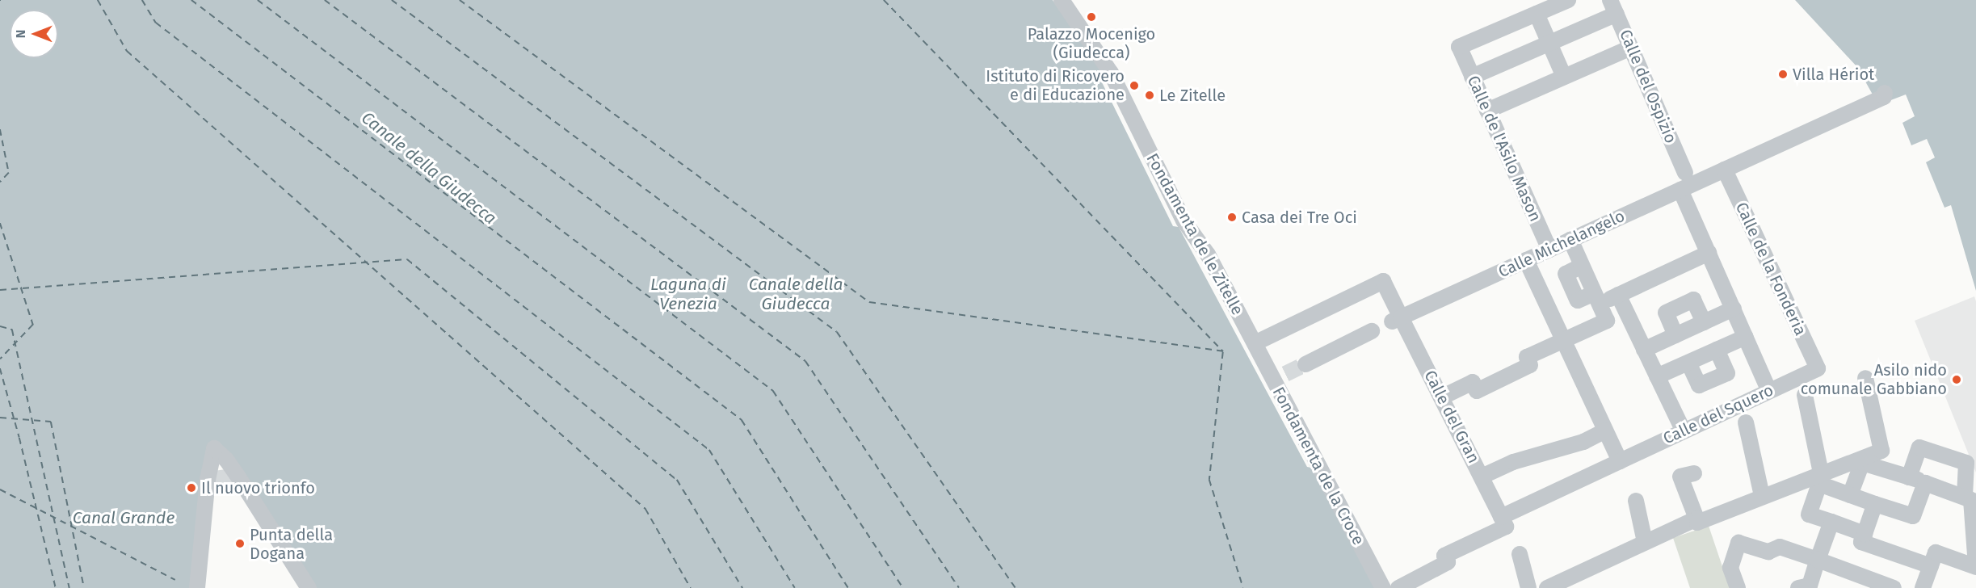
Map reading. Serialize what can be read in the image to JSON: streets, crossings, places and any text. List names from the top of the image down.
{
  "streets": {
    "street": [
      "Calle del Ospizio",
      "Calle de l'Asilo Mason",
      "Fondamenta de le Zitelle",
      "Calle Michelangelo",
      "Calle de la Fonderia",
      "Calle del Squero",
      "Calle del Gran",
      "Fondamenta de la Croce"
    ]
  },
  "crossings": [
    ["Calle de l'Asilo Mason", "Calle Michelangelo"],
    ["Fondamenta de le Zitelle", "Fondamenta de la Croce"],
    ["Calle Michelangelo", "Calle de la Fonderia"],
    ["Calle Michelangelo", "Calle del Gran"],
    ["Calle de la Fonderia", "Calle del Squero"],
    ["Calle del Squero", "Calle del Gran"]
  ],
  "water": ["Canale della Giudecca", "Laguna di Venezia", "Canal Grande"],
  "places": [
    "Palazzo Mocenigo (Giudecca)",
    "Villa Hériot",
    "Istituto di Ricovero e di Educazione",
    "Le Zitelle",
    "Casa dei Tre Oci",
    "Asilo nido comunale Gabbiano",
    "Il nuovo trionfo",
    "Punta della Dogana"
  ],
  "north": "left"
}
